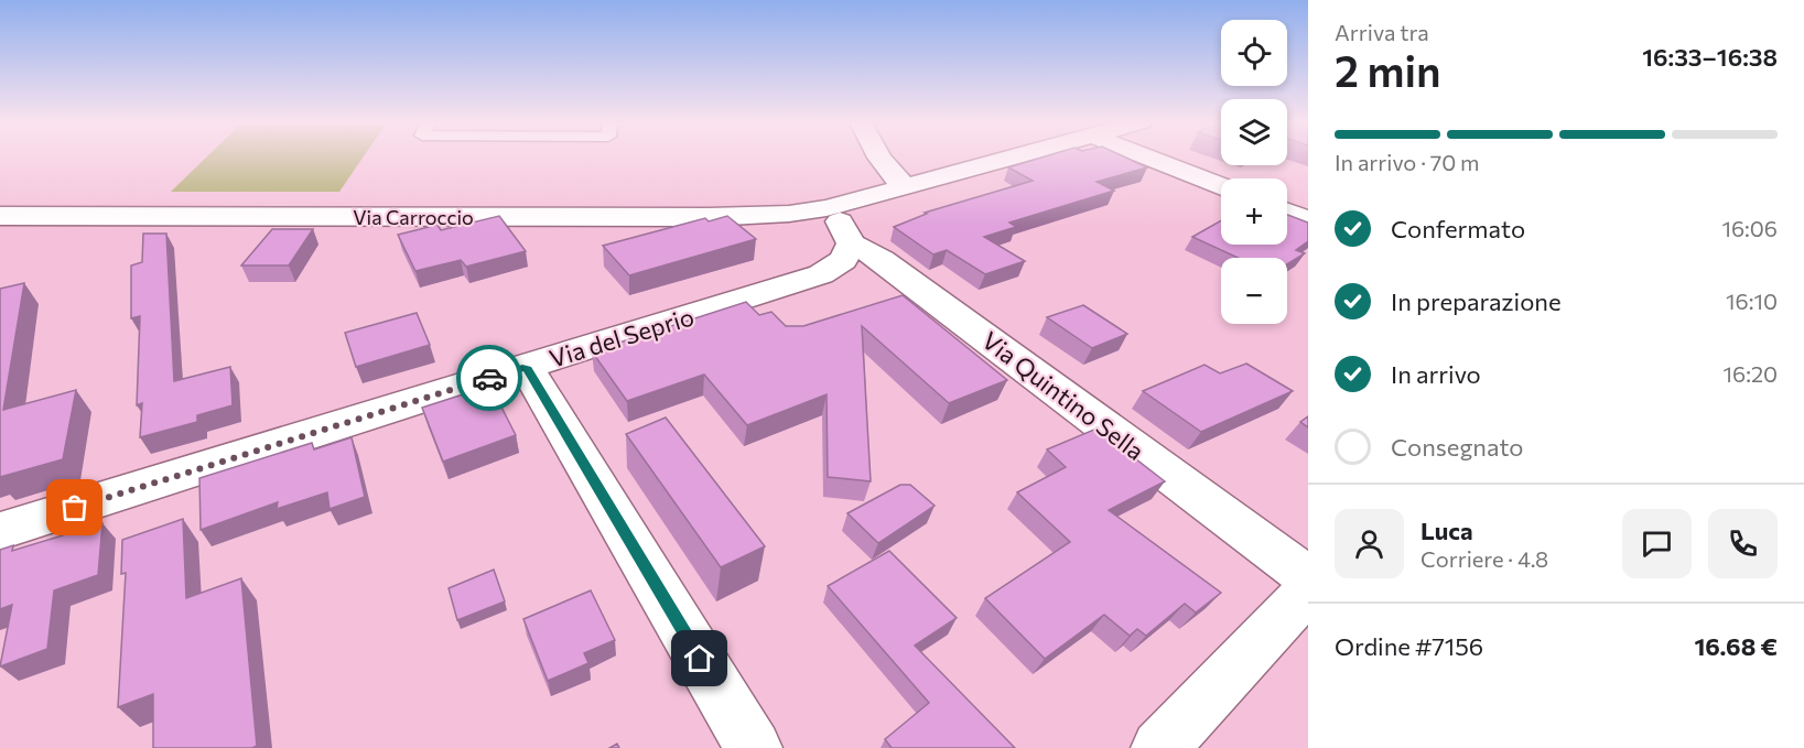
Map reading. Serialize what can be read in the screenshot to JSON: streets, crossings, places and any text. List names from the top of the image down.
{
  "streets": {
    "street": ["Via Carroccio", "Via del Seprio", "Via Quintino Sella"]
  },
  "crossings": [
    ["Via del Seprio", "Via Quintino Sella"]
  ],
  "page": {
    "heading": ["2 min", "Arriva tra", "16:33–16:38"],
    "panel": [
      "Luca",
      "Corriere · 4.8",
      "Ordine #7156",
      "16.68 €"
    ],
    "map_buttons": ["+", "−"],
    "bar": "In arrivo · 70 m",
    "list": [
      ["Confermato", "16:06"],
      ["In preparazione", "16:10"],
      ["In arrivo", "16:20"],
      "Consegnato"
    ]
  }
}
